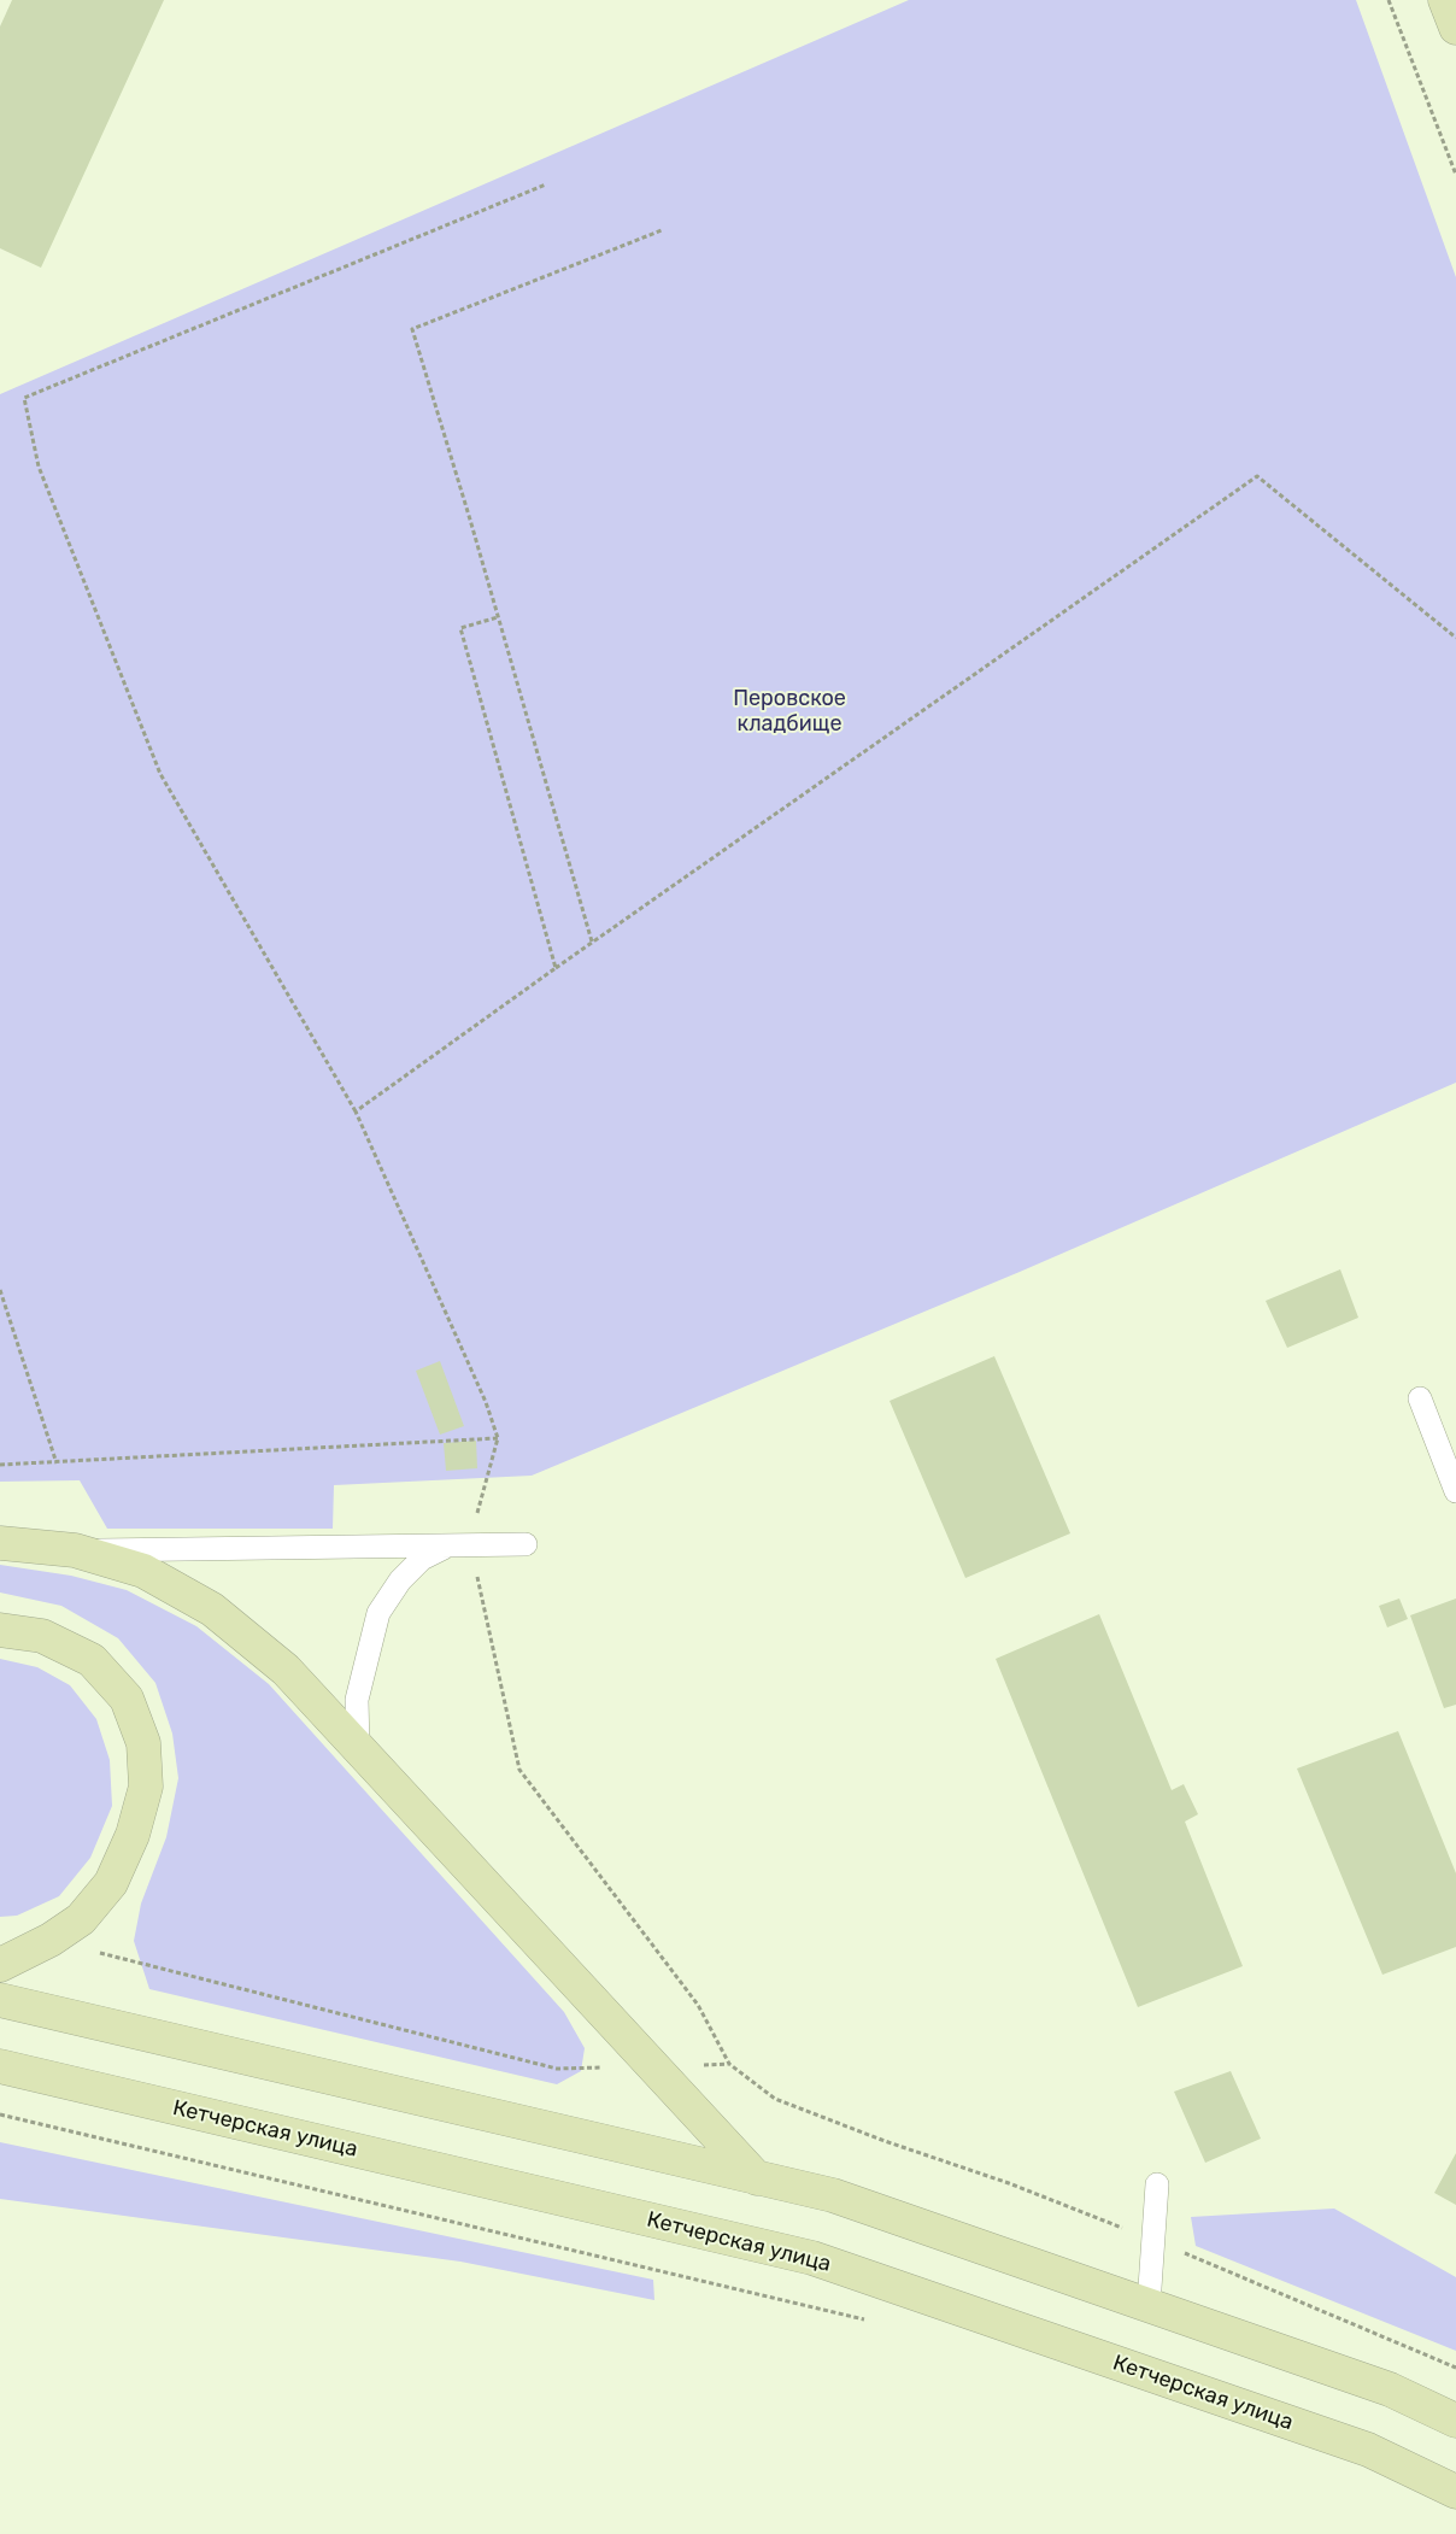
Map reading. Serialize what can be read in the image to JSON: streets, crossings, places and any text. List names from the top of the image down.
{
  "streets": {
    "main road": ["Кетчерская улица"]
  },
  "parks": ["Перовское кладбище"]
}
